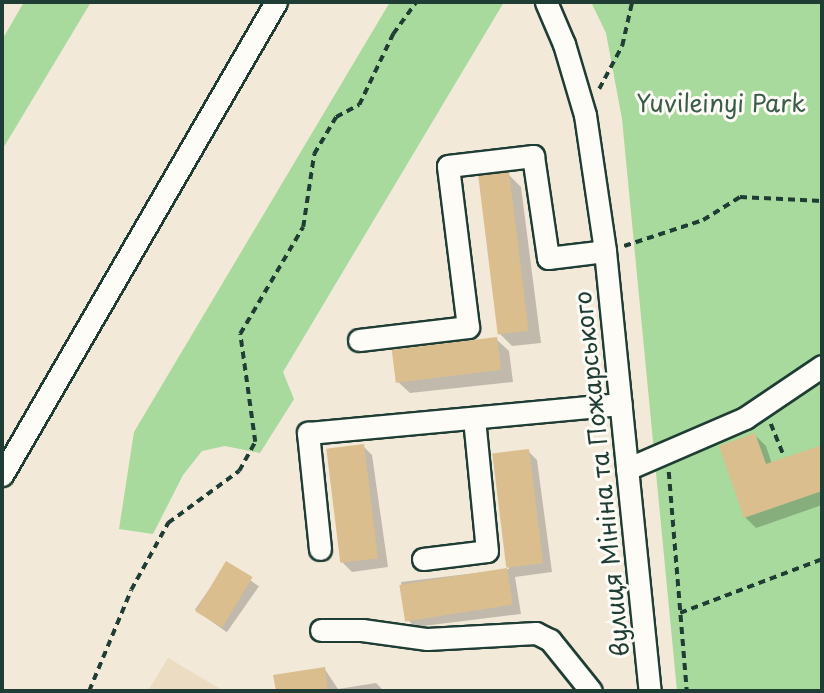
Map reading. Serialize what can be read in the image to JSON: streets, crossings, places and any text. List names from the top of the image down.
{
  "streets": {
    "street": ["вулиця Мініна та Пожарського"]
  },
  "parks": ["Yuvileinyi Park"]
}
